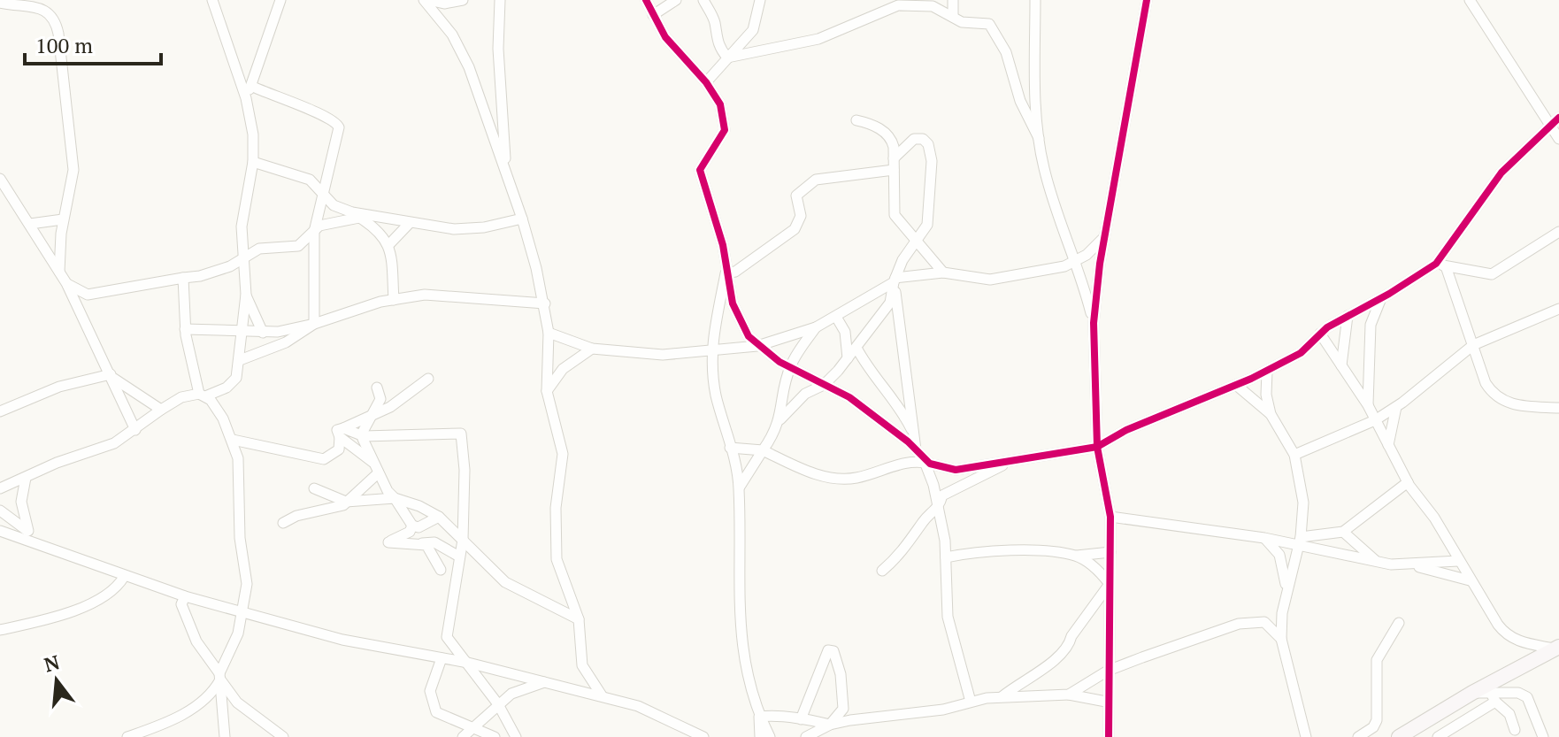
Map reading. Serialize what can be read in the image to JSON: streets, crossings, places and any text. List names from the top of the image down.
{
  "scale_bar": "100 m",
  "north": "top"
}
